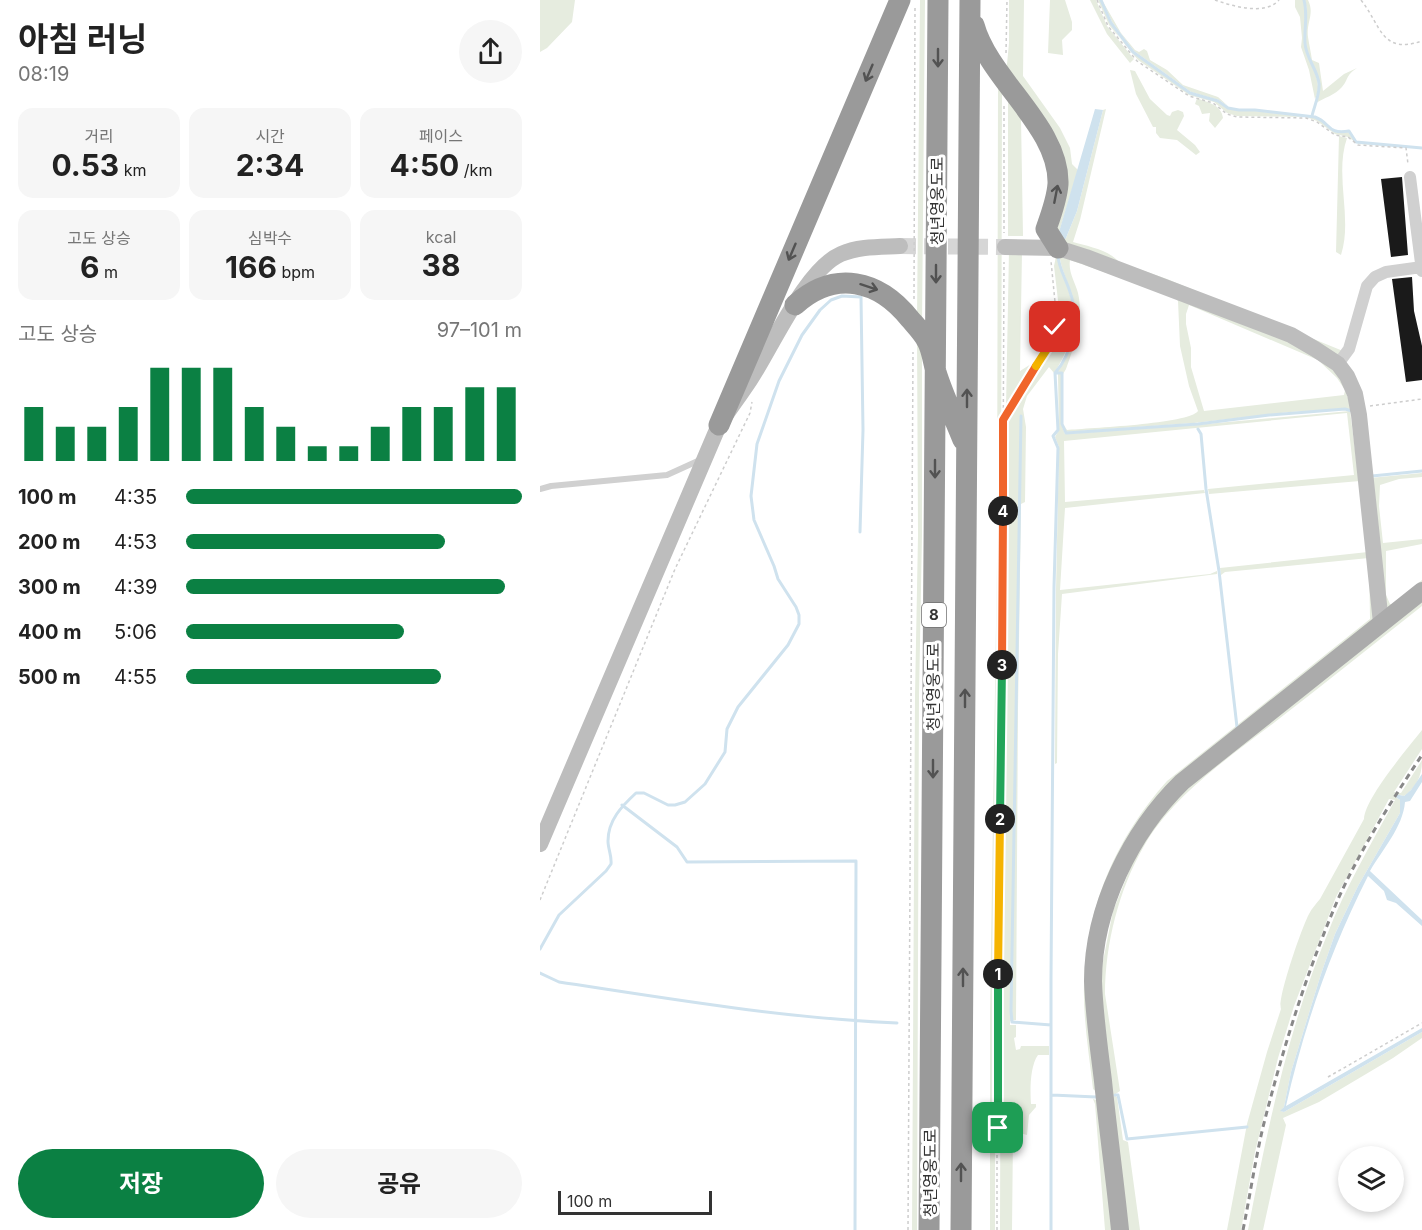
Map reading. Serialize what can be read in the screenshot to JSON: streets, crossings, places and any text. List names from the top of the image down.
{
  "streets": {
    "highway": ["청년영웅도로", "8"]
  },
  "scale_bar": "100 m",
  "page": {
    "heading": ["아침 러닝", "08:19"],
    "stats": [
      ["거리", "0.53 km"],
      ["시간", "2:34"],
      ["페이스", "4:50 /km"],
      ["고도 상승", "6 m"],
      ["심박수", "166 bpm"],
      ["kcal", "38"]
    ],
    "chart": ["고도 상승", "97–101 m"],
    "list": [
      {
        "name": "100 m",
        "note": "4:35"
      },
      {
        "name": "200 m",
        "note": "4:53"
      },
      {
        "name": "300 m",
        "note": "4:39"
      },
      {
        "name": "400 m",
        "note": "5:06"
      },
      {
        "name": "500 m",
        "note": "4:55"
      }
    ],
    "pins": [
      "4",
      "3",
      "2",
      "1"
    ],
    "buttons": ["저장", "공유"],
    "scale": "100 m"
  }
}
